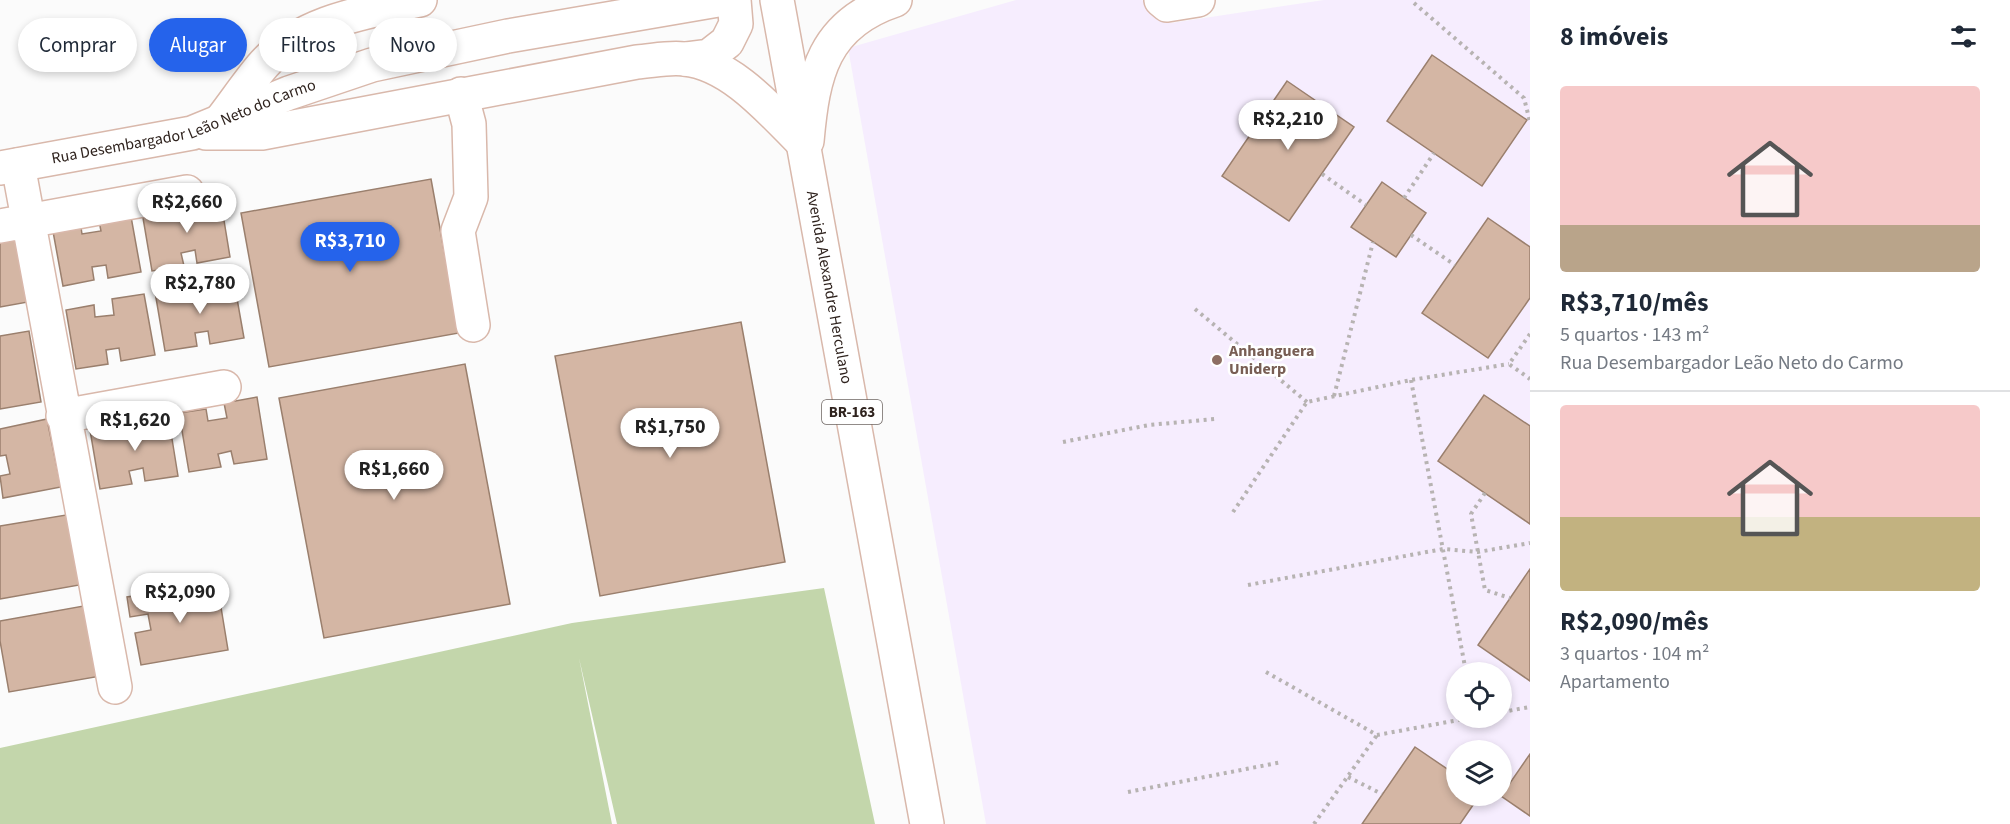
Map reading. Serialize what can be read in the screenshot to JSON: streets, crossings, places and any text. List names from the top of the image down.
{
  "streets": {
    "main road": ["Rua Desembargador Leão Neto do Carmo", "Avenida Alexandre Herculano", "BR-163"]
  },
  "places": ["Anhanguera Uniderp"],
  "page": {
    "heading": "8 imóveis",
    "chip": [
      "Comprar",
      "Alugar",
      "Filtros",
      "Novo"
    ],
    "list": [
      {
        "name": "R$3,710/mês",
        "note": "5 quartos · 143 m² · Rua Desembargador Leão Neto do Carmo"
      },
      {
        "name": "R$2,090/mês",
        "note": "3 quartos · 104 m² · Apartamento"
      }
    ],
    "price": [
      "R$2,210",
      "R$2,660",
      "R$3,710",
      "R$2,780",
      "R$1,620",
      "R$1,750",
      "R$1,660",
      "R$2,090"
    ]
  }
}
